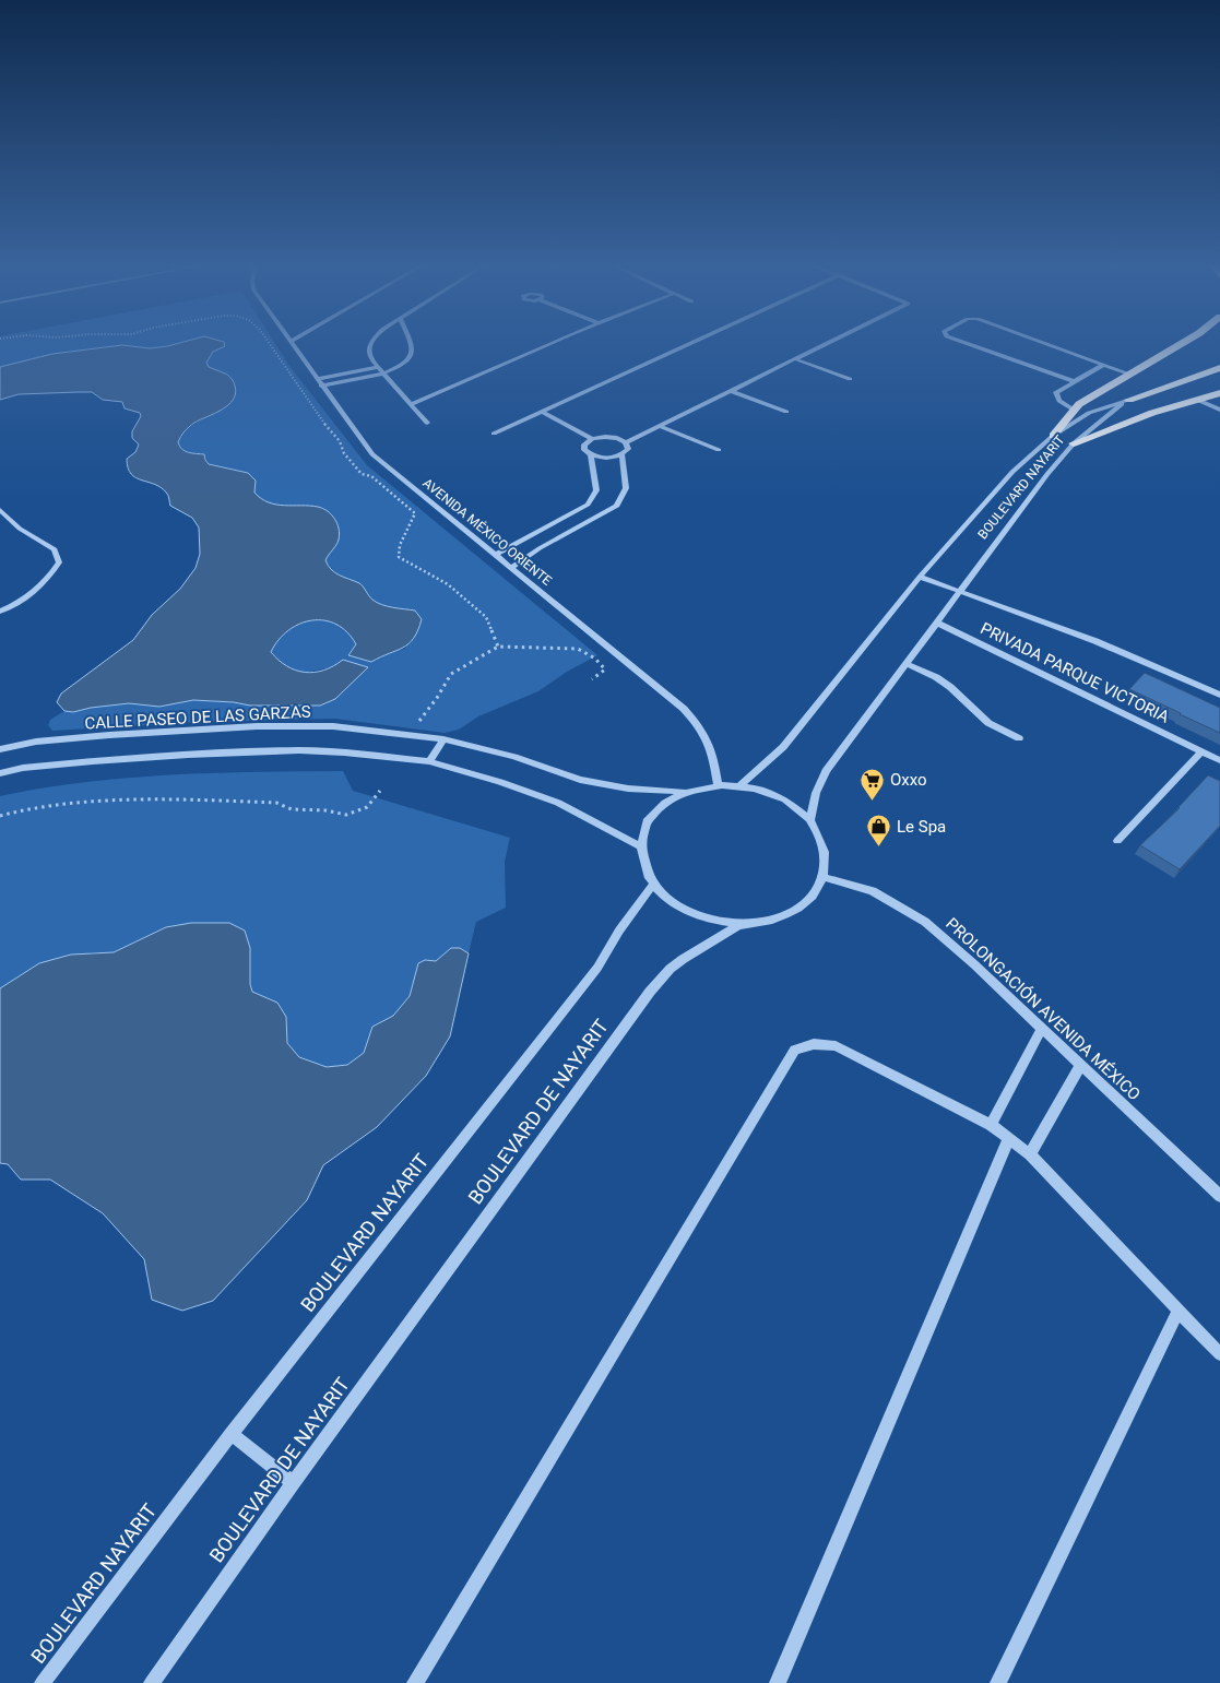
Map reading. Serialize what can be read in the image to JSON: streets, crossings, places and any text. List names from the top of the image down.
{
  "streets": {
    "street": [
      "BOULEVARD NAYARIT",
      "AVENIDA MÉXICO ORIENTE",
      "PRIVADA PARQUE VICTORIA",
      "CALLE PASEO DE LAS GARZAS",
      "PROLONGACIÓN AVENIDA MÉXICO",
      "BOULEVARD DE NAYARIT"
    ]
  },
  "crossings": [
    ["BOULEVARD NAYARIT", "AVENIDA MÉXICO ORIENTE"],
    ["BOULEVARD NAYARIT", "PRIVADA PARQUE VICTORIA"],
    ["BOULEVARD NAYARIT", "CALLE PASEO DE LAS GARZAS"],
    ["BOULEVARD NAYARIT", "PROLONGACIÓN AVENIDA MÉXICO"],
    ["BOULEVARD NAYARIT", "BOULEVARD DE NAYARIT"],
    ["AVENIDA MÉXICO ORIENTE", "CALLE PASEO DE LAS GARZAS"],
    ["AVENIDA MÉXICO ORIENTE", "PROLONGACIÓN AVENIDA MÉXICO"],
    ["AVENIDA MÉXICO ORIENTE", "BOULEVARD DE NAYARIT"],
    ["CALLE PASEO DE LAS GARZAS", "PROLONGACIÓN AVENIDA MÉXICO"],
    ["CALLE PASEO DE LAS GARZAS", "BOULEVARD DE NAYARIT"],
    ["PROLONGACIÓN AVENIDA MÉXICO", "BOULEVARD DE NAYARIT"]
  ],
  "places": {
    "supermarket": ["Oxxo"],
    "shop": ["Le Spa"]
  }
}
